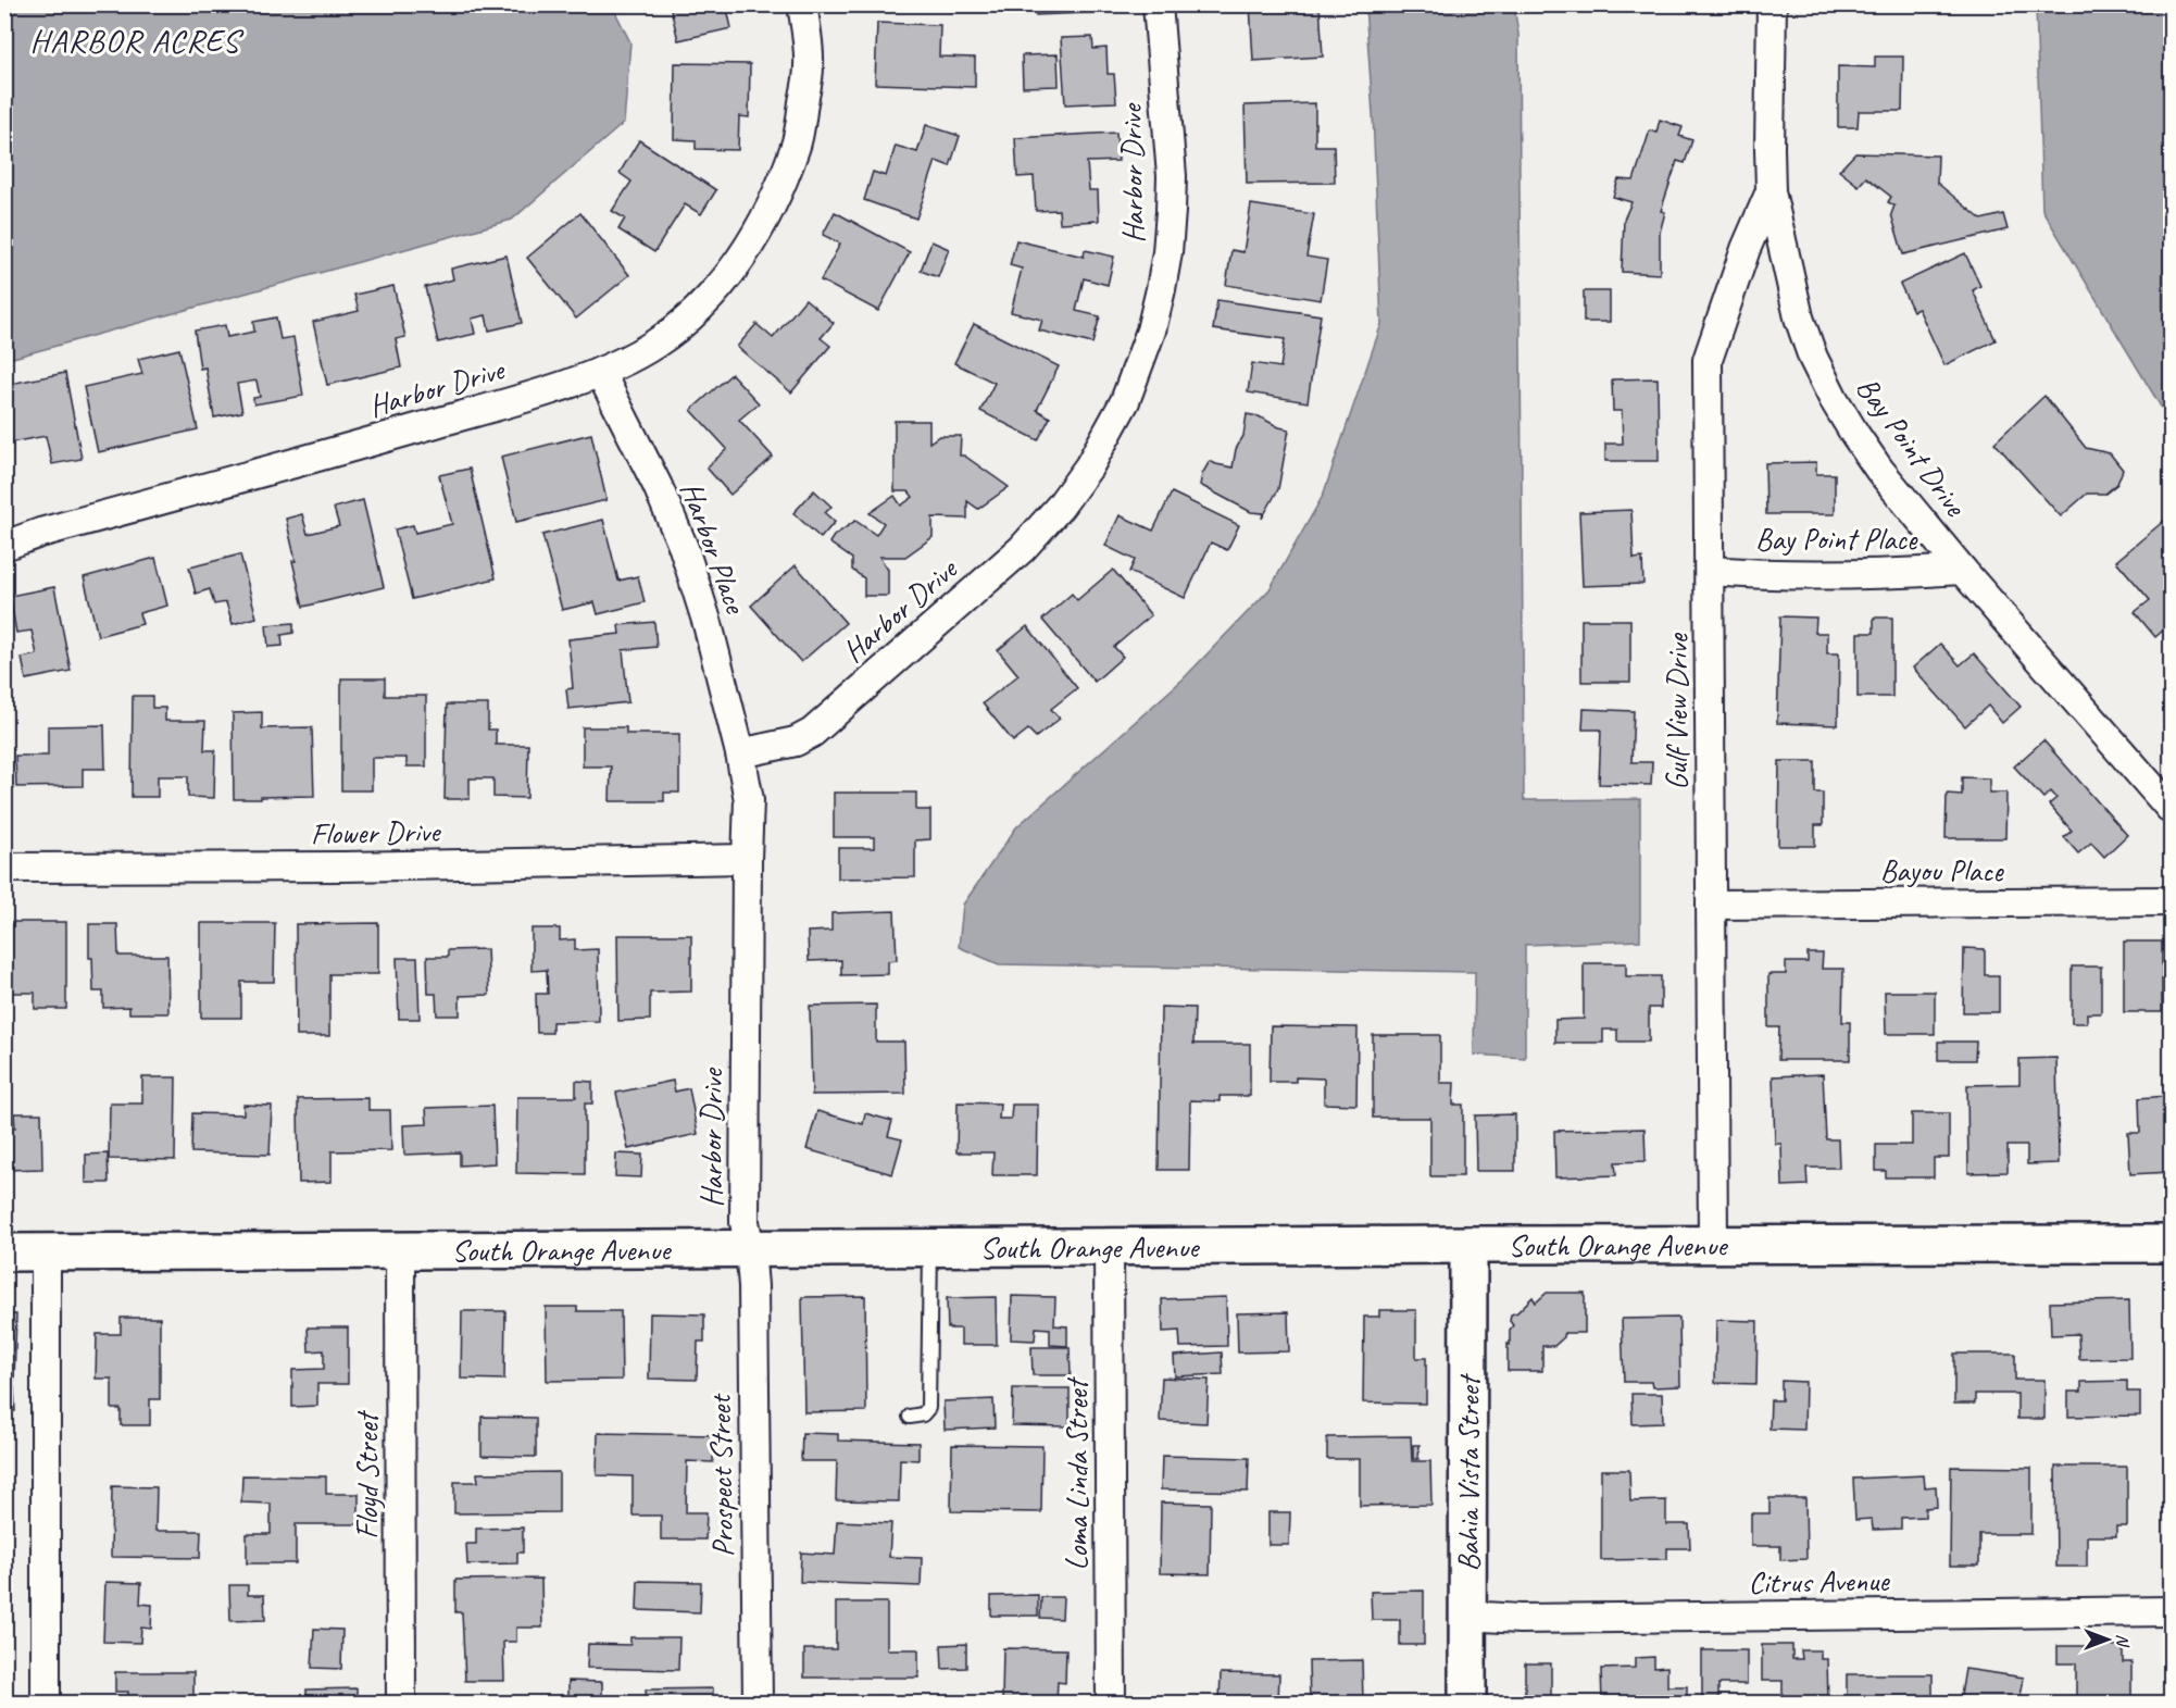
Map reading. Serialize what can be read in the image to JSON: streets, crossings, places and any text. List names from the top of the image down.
{
  "streets": {
    "street": [
      "Harbor Drive",
      "Bay Point Drive",
      "Bay Point Place",
      "Harbor Place",
      "Gulf View Drive",
      "Flower Drive",
      "Bayou Place",
      "South Orange Avenue",
      "Bahia Vista Street",
      "Loma Linda Street",
      "Floyd Street",
      "Prospect Street",
      "Citrus Avenue"
    ]
  },
  "crossings": [
    ["Harbor Drive", "Harbor Place"],
    ["Harbor Drive", "Flower Drive"],
    ["Harbor Drive", "South Orange Avenue"],
    ["Harbor Drive", "Prospect Street"],
    ["Bay Point Drive", "Bay Point Place"],
    ["Bay Point Drive", "Gulf View Drive"],
    ["Bay Point Place", "Gulf View Drive"],
    ["Gulf View Drive", "Bayou Place"],
    ["Gulf View Drive", "South Orange Avenue"],
    ["South Orange Avenue", "Bahia Vista Street"],
    ["South Orange Avenue", "Loma Linda Street"],
    ["South Orange Avenue", "Floyd Street"],
    ["South Orange Avenue", "Prospect Street"],
    ["Bahia Vista Street", "Citrus Avenue"]
  ],
  "districts": ["HARBOR ACRES"],
  "north": "right"
}
